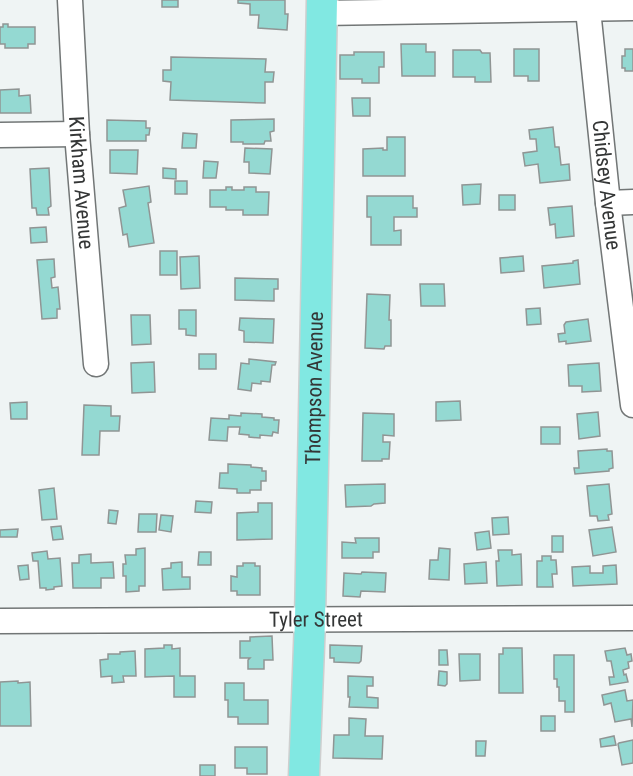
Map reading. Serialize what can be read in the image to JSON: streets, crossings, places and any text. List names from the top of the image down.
{
  "streets": {
    "main road": ["Thompson Avenue"],
    "street": ["Kirkham Avenue", "Chidsey Avenue", "Tyler Street"]
  },
  "crossings": [
    ["Thompson Avenue", "Tyler Street"]
  ]
}
